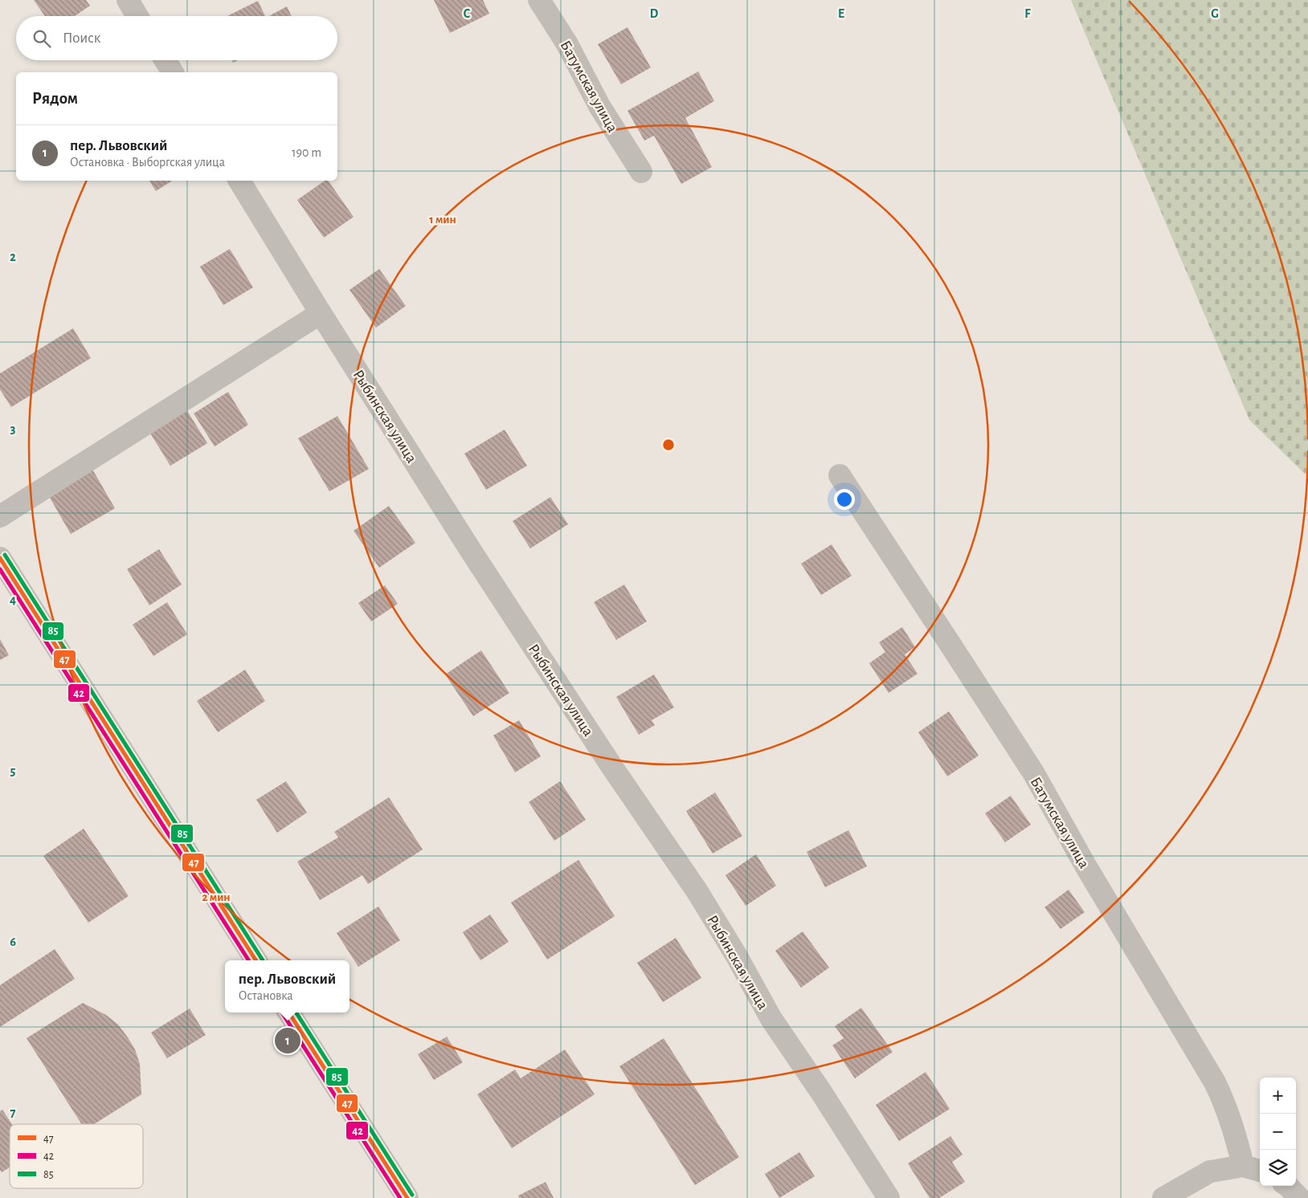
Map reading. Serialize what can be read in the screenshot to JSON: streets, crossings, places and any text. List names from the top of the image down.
{
  "streets": {
    "street": ["Батумская улица", "Рыбинская улица"]
  },
  "lines": ["transit line 85", "transit line 47", "transit line 42"],
  "legend": ["47", "42", "85"],
  "page": {
    "search": "Поиск",
    "heading": "Рядом",
    "list": [
      {
        "mark": "1",
        "name": "пер. Львовский",
        "note": "Остановка · Выборгская улица",
        "value": "190 m"
      }
    ],
    "popup": ["пер. Львовский", "Остановка"],
    "pins": "1",
    "map_buttons": ["+", "−"]
  },
  "grid": {
    "columns": [
      "C",
      "D",
      "E",
      "F",
      "G"
    ],
    "rows": [
      "2",
      "3",
      "4",
      "5",
      "6",
      "7"
    ]
  },
  "rings": ["1 мин", "2 мин"]
}
